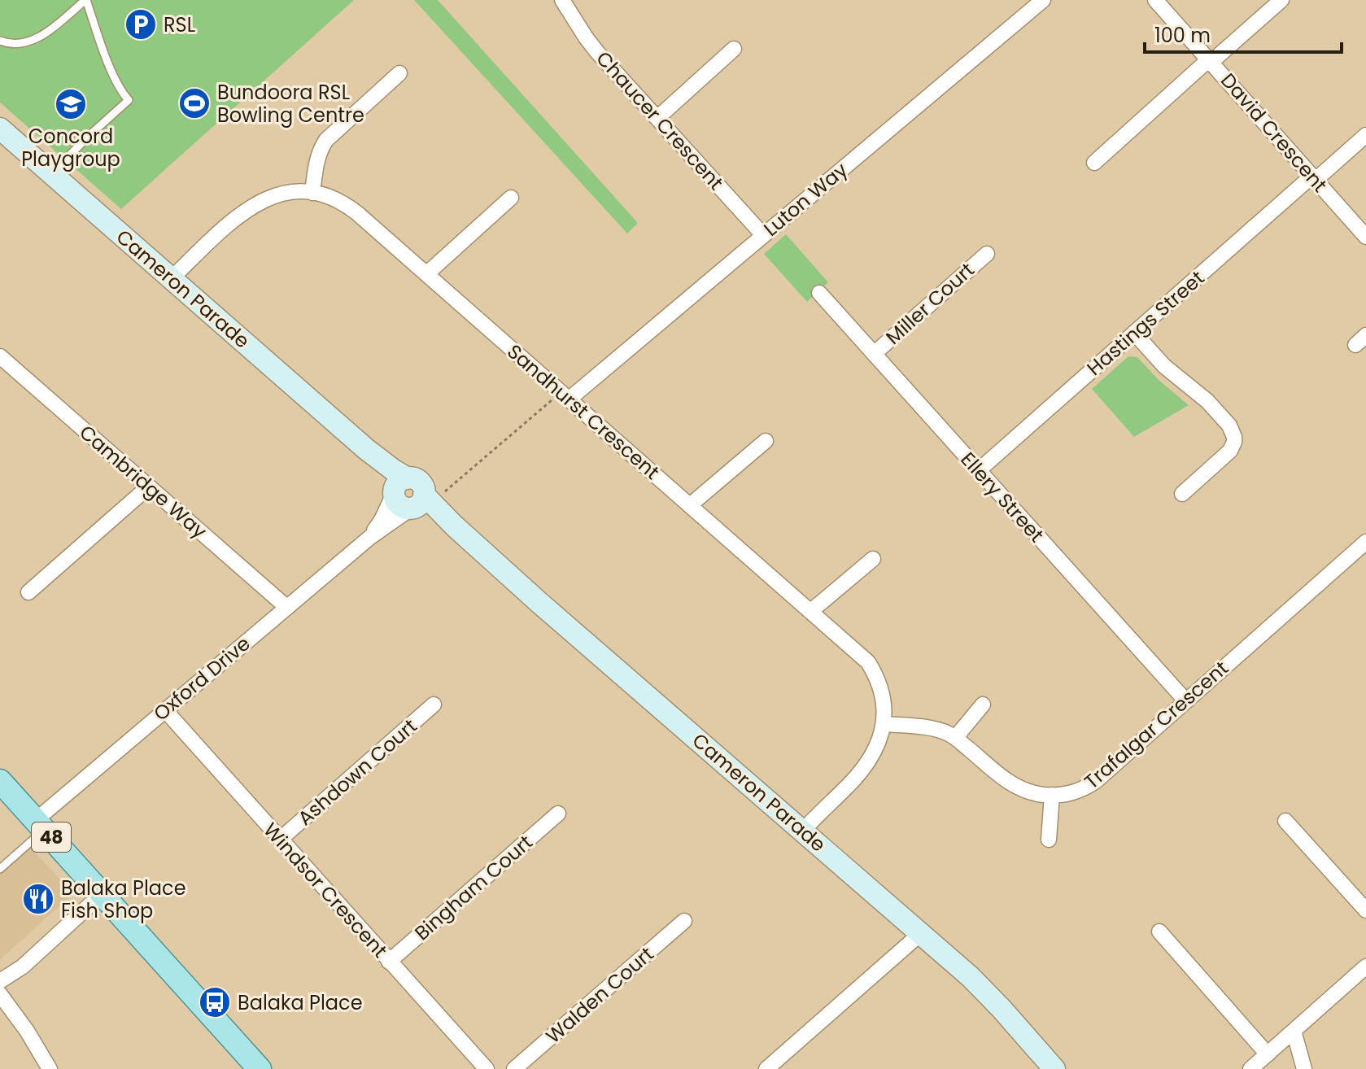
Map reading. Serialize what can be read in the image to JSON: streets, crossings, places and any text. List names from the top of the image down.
{
  "streets": {
    "main road": ["48"],
    "street": [
      "Chaucer Crescent",
      "David Crescent",
      "Luton Way",
      "Cameron Parade",
      "Miller Court",
      "Hastings Street",
      "Sandhurst Crescent",
      "Cambridge Way",
      "Ellery Street",
      "Oxford Drive",
      "Trafalgar Crescent",
      "Ashdown Court",
      "Bingham Court",
      "Windsor Crescent",
      "Walden Court"
    ]
  },
  "crossings": [
    ["Chaucer Crescent", "Luton Way"],
    ["David Crescent", "Hastings Street"],
    ["Luton Way", "Sandhurst Crescent"],
    ["Cameron Parade", "Sandhurst Crescent"],
    ["Cameron Parade", "Oxford Drive"],
    ["Miller Court", "Ellery Street"],
    ["Hastings Street", "Ellery Street"],
    ["Sandhurst Crescent", "Trafalgar Crescent"],
    ["Cambridge Way", "Oxford Drive"],
    ["Ellery Street", "Trafalgar Crescent"],
    ["Oxford Drive", "48"],
    ["Oxford Drive", "Windsor Crescent"],
    ["Ashdown Court", "Windsor Crescent"],
    ["Bingham Court", "Windsor Crescent"]
  ],
  "places": {
    "parking": ["RSL"],
    "sports": ["Bundoora RSL Bowling Centre"],
    "school or university": ["Concord Playgroup"],
    "restaurant": ["Balaka Place Fish Shop"],
    "bus stop": ["Balaka Place"]
  },
  "scale_bar": "100 m"
}
